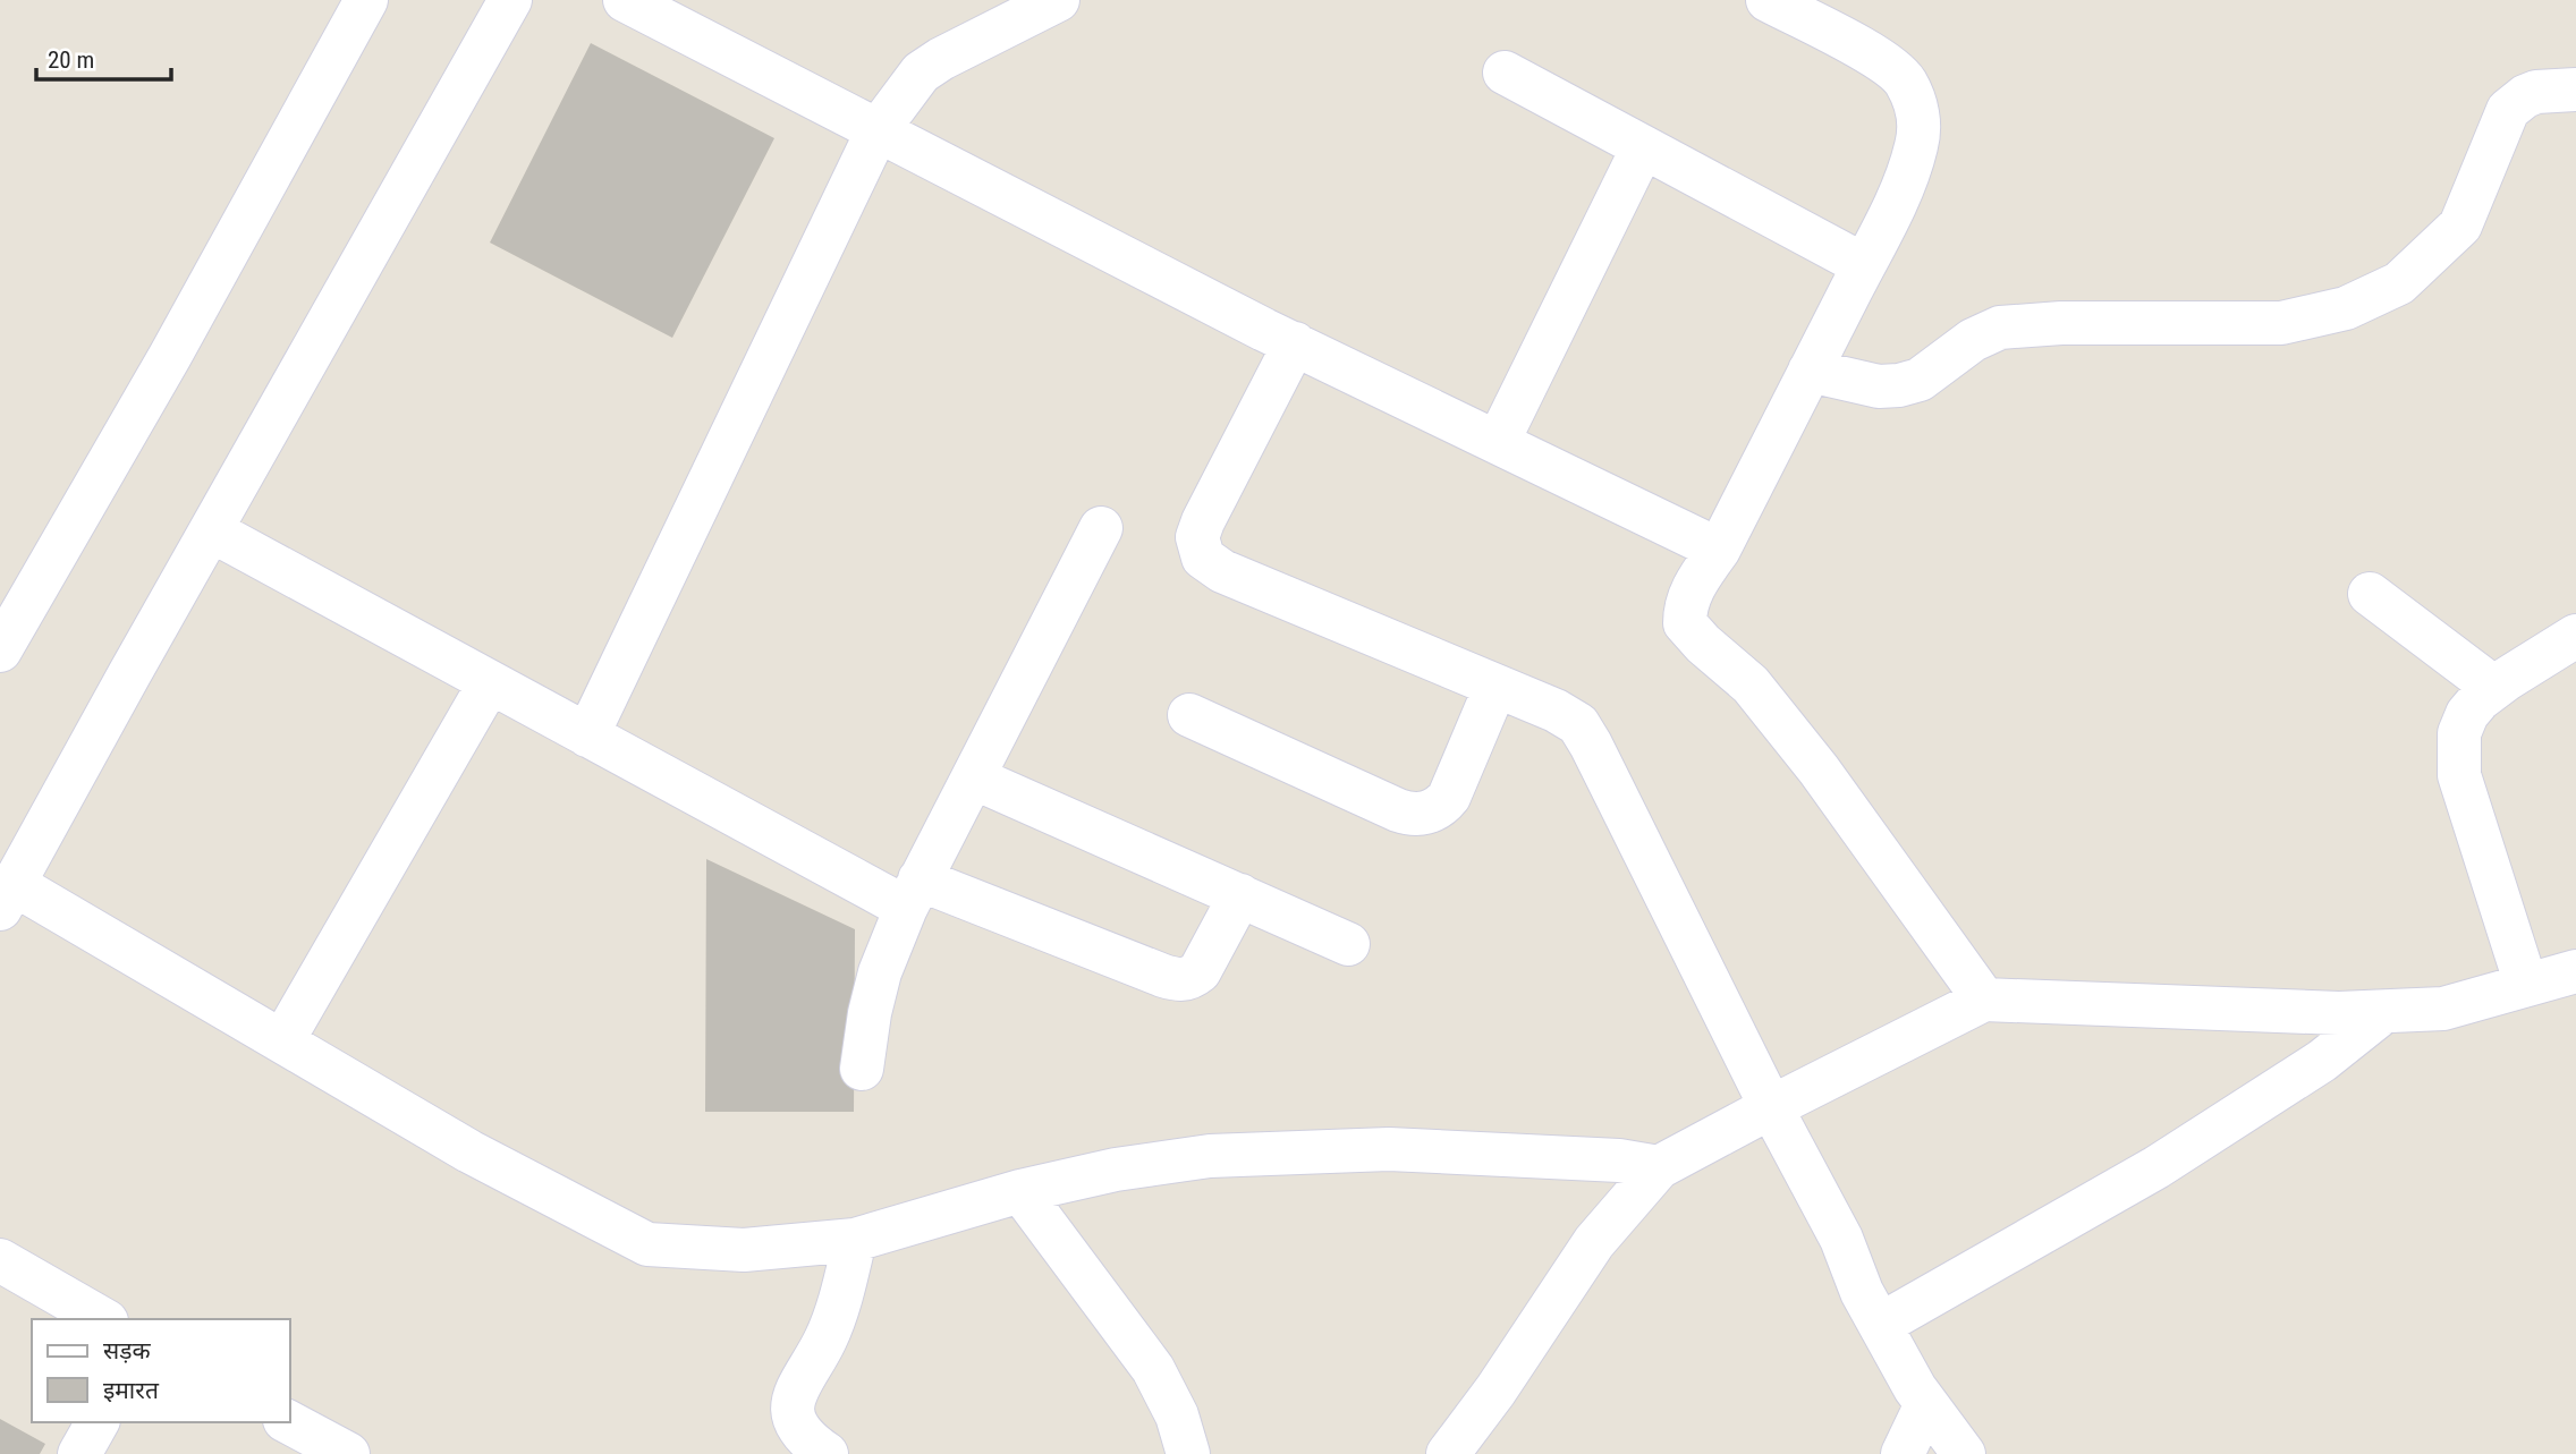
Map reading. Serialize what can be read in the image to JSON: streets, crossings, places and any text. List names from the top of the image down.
{
  "legend": ["सड़क", "इमारत"],
  "scale_bar": "20 m"
}
